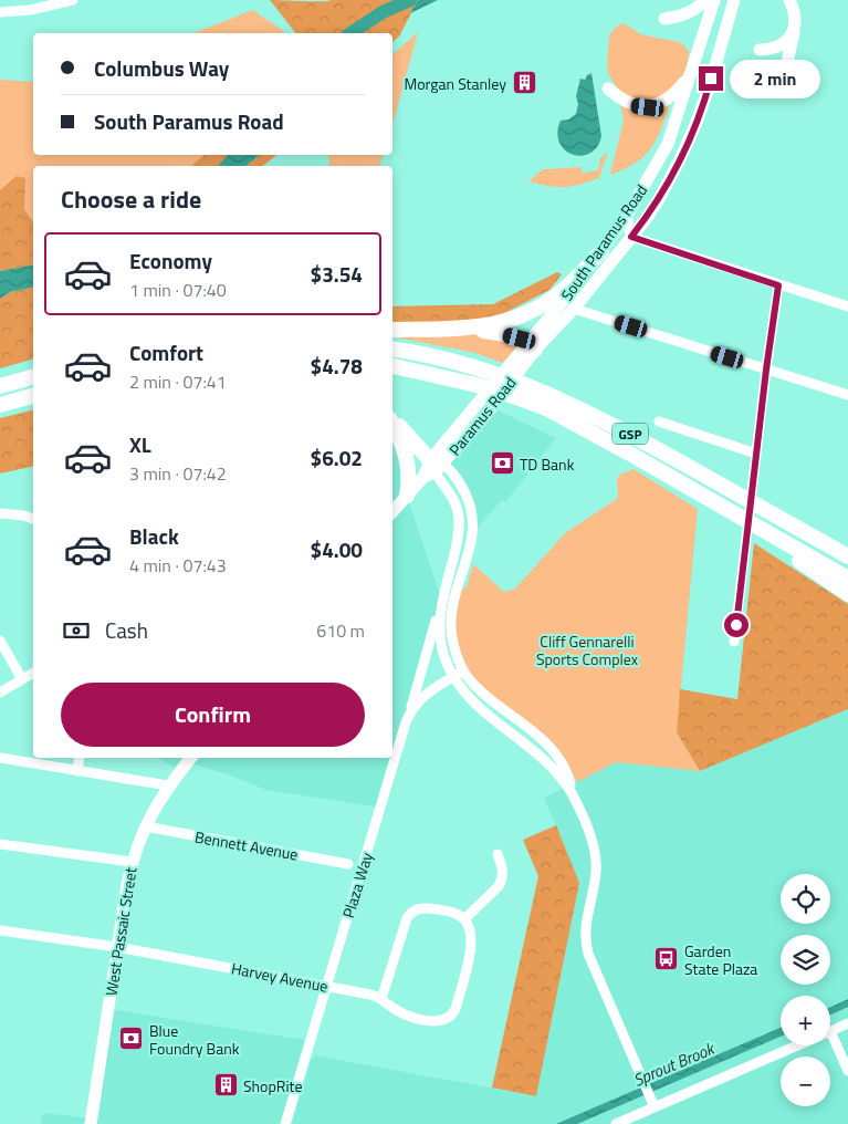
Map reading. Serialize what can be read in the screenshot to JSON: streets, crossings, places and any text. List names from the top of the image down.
{
  "streets": {
    "highway": ["GSP"],
    "main road": ["South Paramus Road", "Paramus Road", "West Passaic Street"],
    "street": ["Bennett Avenue", "Plaza Way", "Harvey Avenue"]
  },
  "crossings": [
    ["South Paramus Road", "Paramus Road"],
    ["Bennett Avenue", "West Passaic Street"],
    ["Plaza Way", "Harvey Avenue"],
    ["West Passaic Street", "Harvey Avenue"]
  ],
  "water": ["Sprout Brook"],
  "parks": ["Cliff Gennarelli Sports Complex"],
  "places": {
    "building": ["Morgan Stanley", "ShopRite"],
    "bank": ["TD Bank", "Blue Foundry Bank"],
    "bus stop": ["Garden State Plaza"]
  },
  "page": {
    "banner": ["Columbus Way", "South Paramus Road"],
    "bubble": "2 min",
    "heading": "Choose a ride",
    "list": [
      {
        "name": "Economy",
        "note": "1 min · 07:40",
        "value": "$3.54"
      },
      {
        "name": "Comfort",
        "note": "2 min · 07:41",
        "value": "$4.78"
      },
      {
        "name": "XL",
        "note": "3 min · 07:42",
        "value": "$6.02"
      },
      {
        "name": "Black",
        "note": "4 min · 07:43",
        "value": "$4.00"
      }
    ],
    "pay": ["Cash", "610 m"],
    "buttons": "Confirm",
    "map_buttons": ["+", "−"]
  }
}
